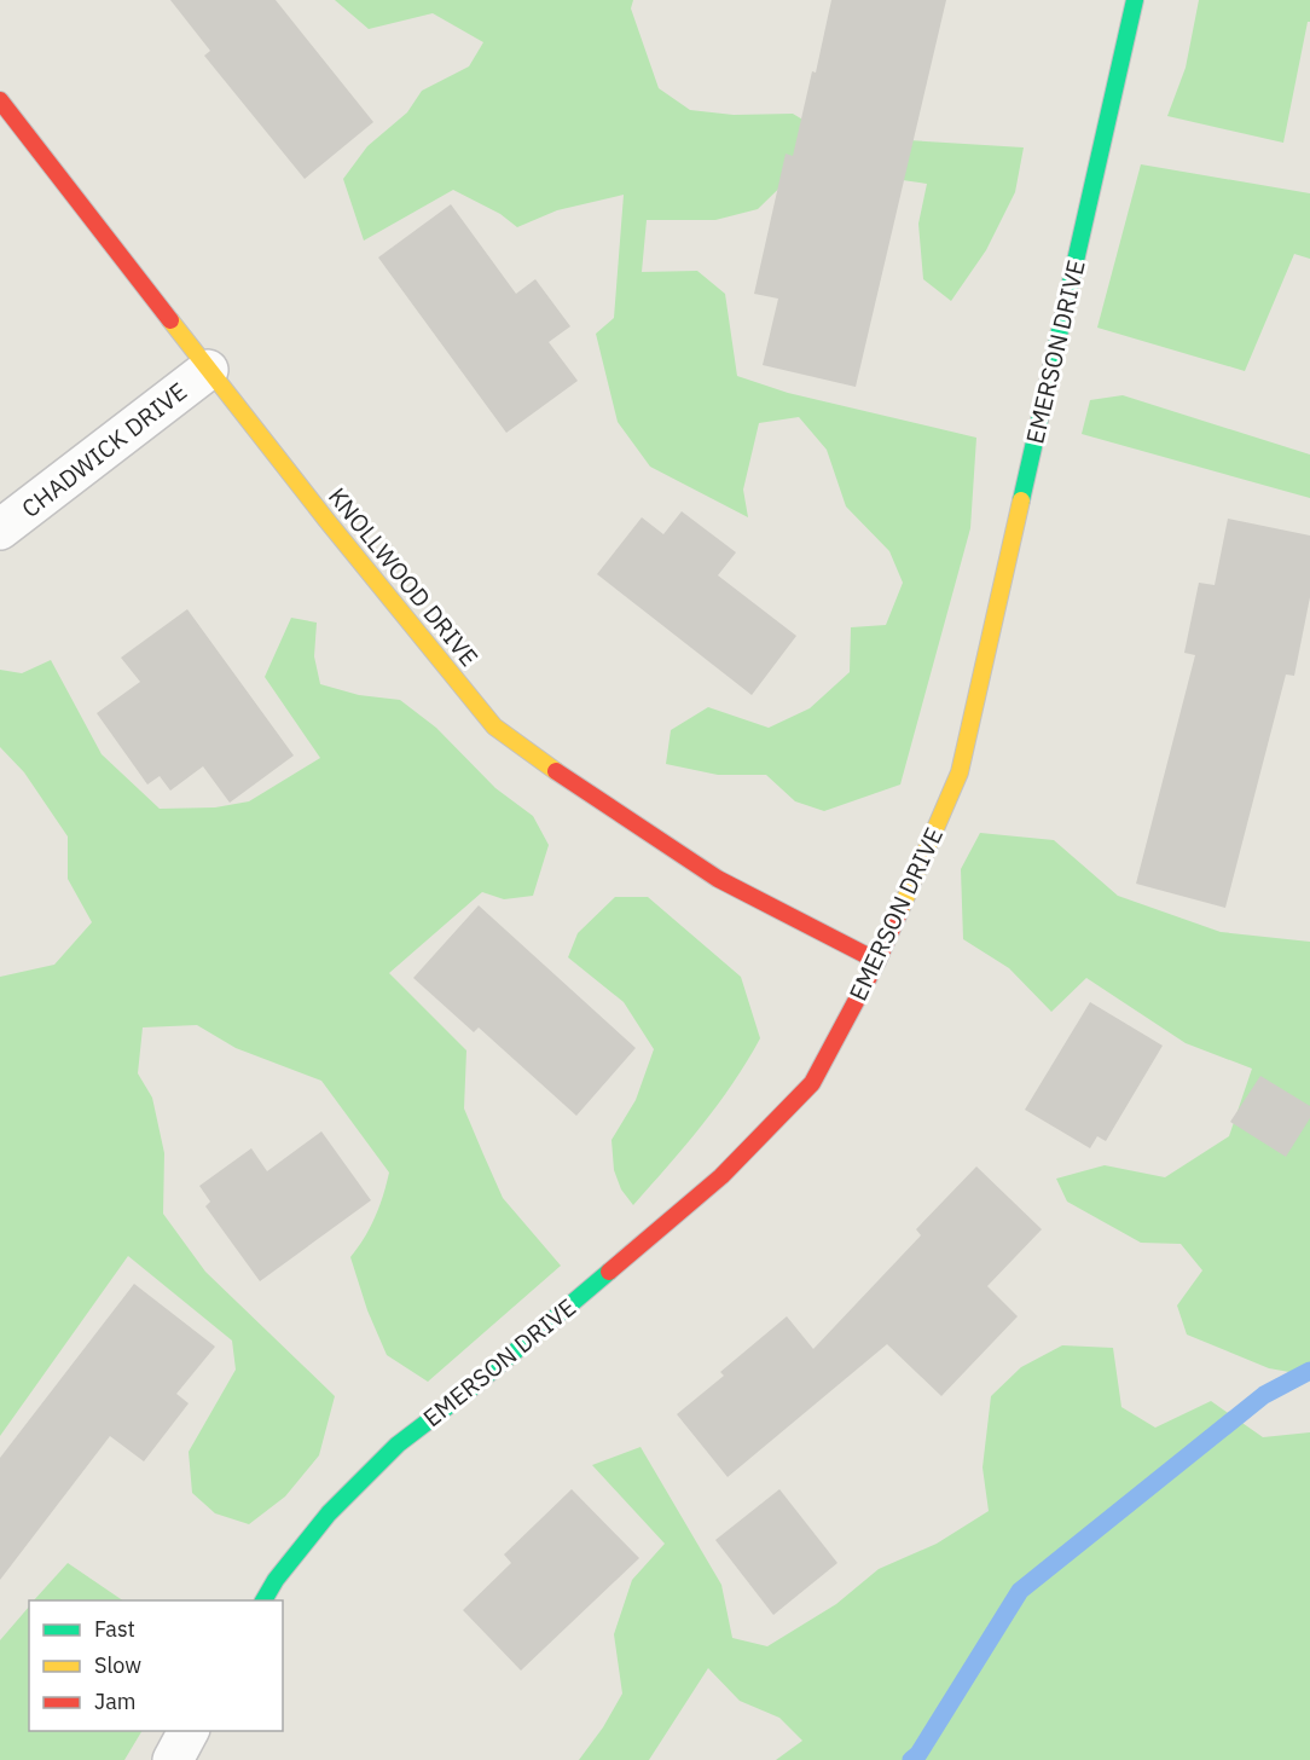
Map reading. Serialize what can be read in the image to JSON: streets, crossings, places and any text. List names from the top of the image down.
{
  "streets": {
    "street": ["EMERSON DRIVE", "CHADWICK DRIVE", "KNOLLWOOD DRIVE"]
  },
  "crossings": [
    ["EMERSON DRIVE", "KNOLLWOOD DRIVE"],
    ["CHADWICK DRIVE", "KNOLLWOOD DRIVE"]
  ],
  "legend": ["Fast", "Slow", "Jam"]
}
